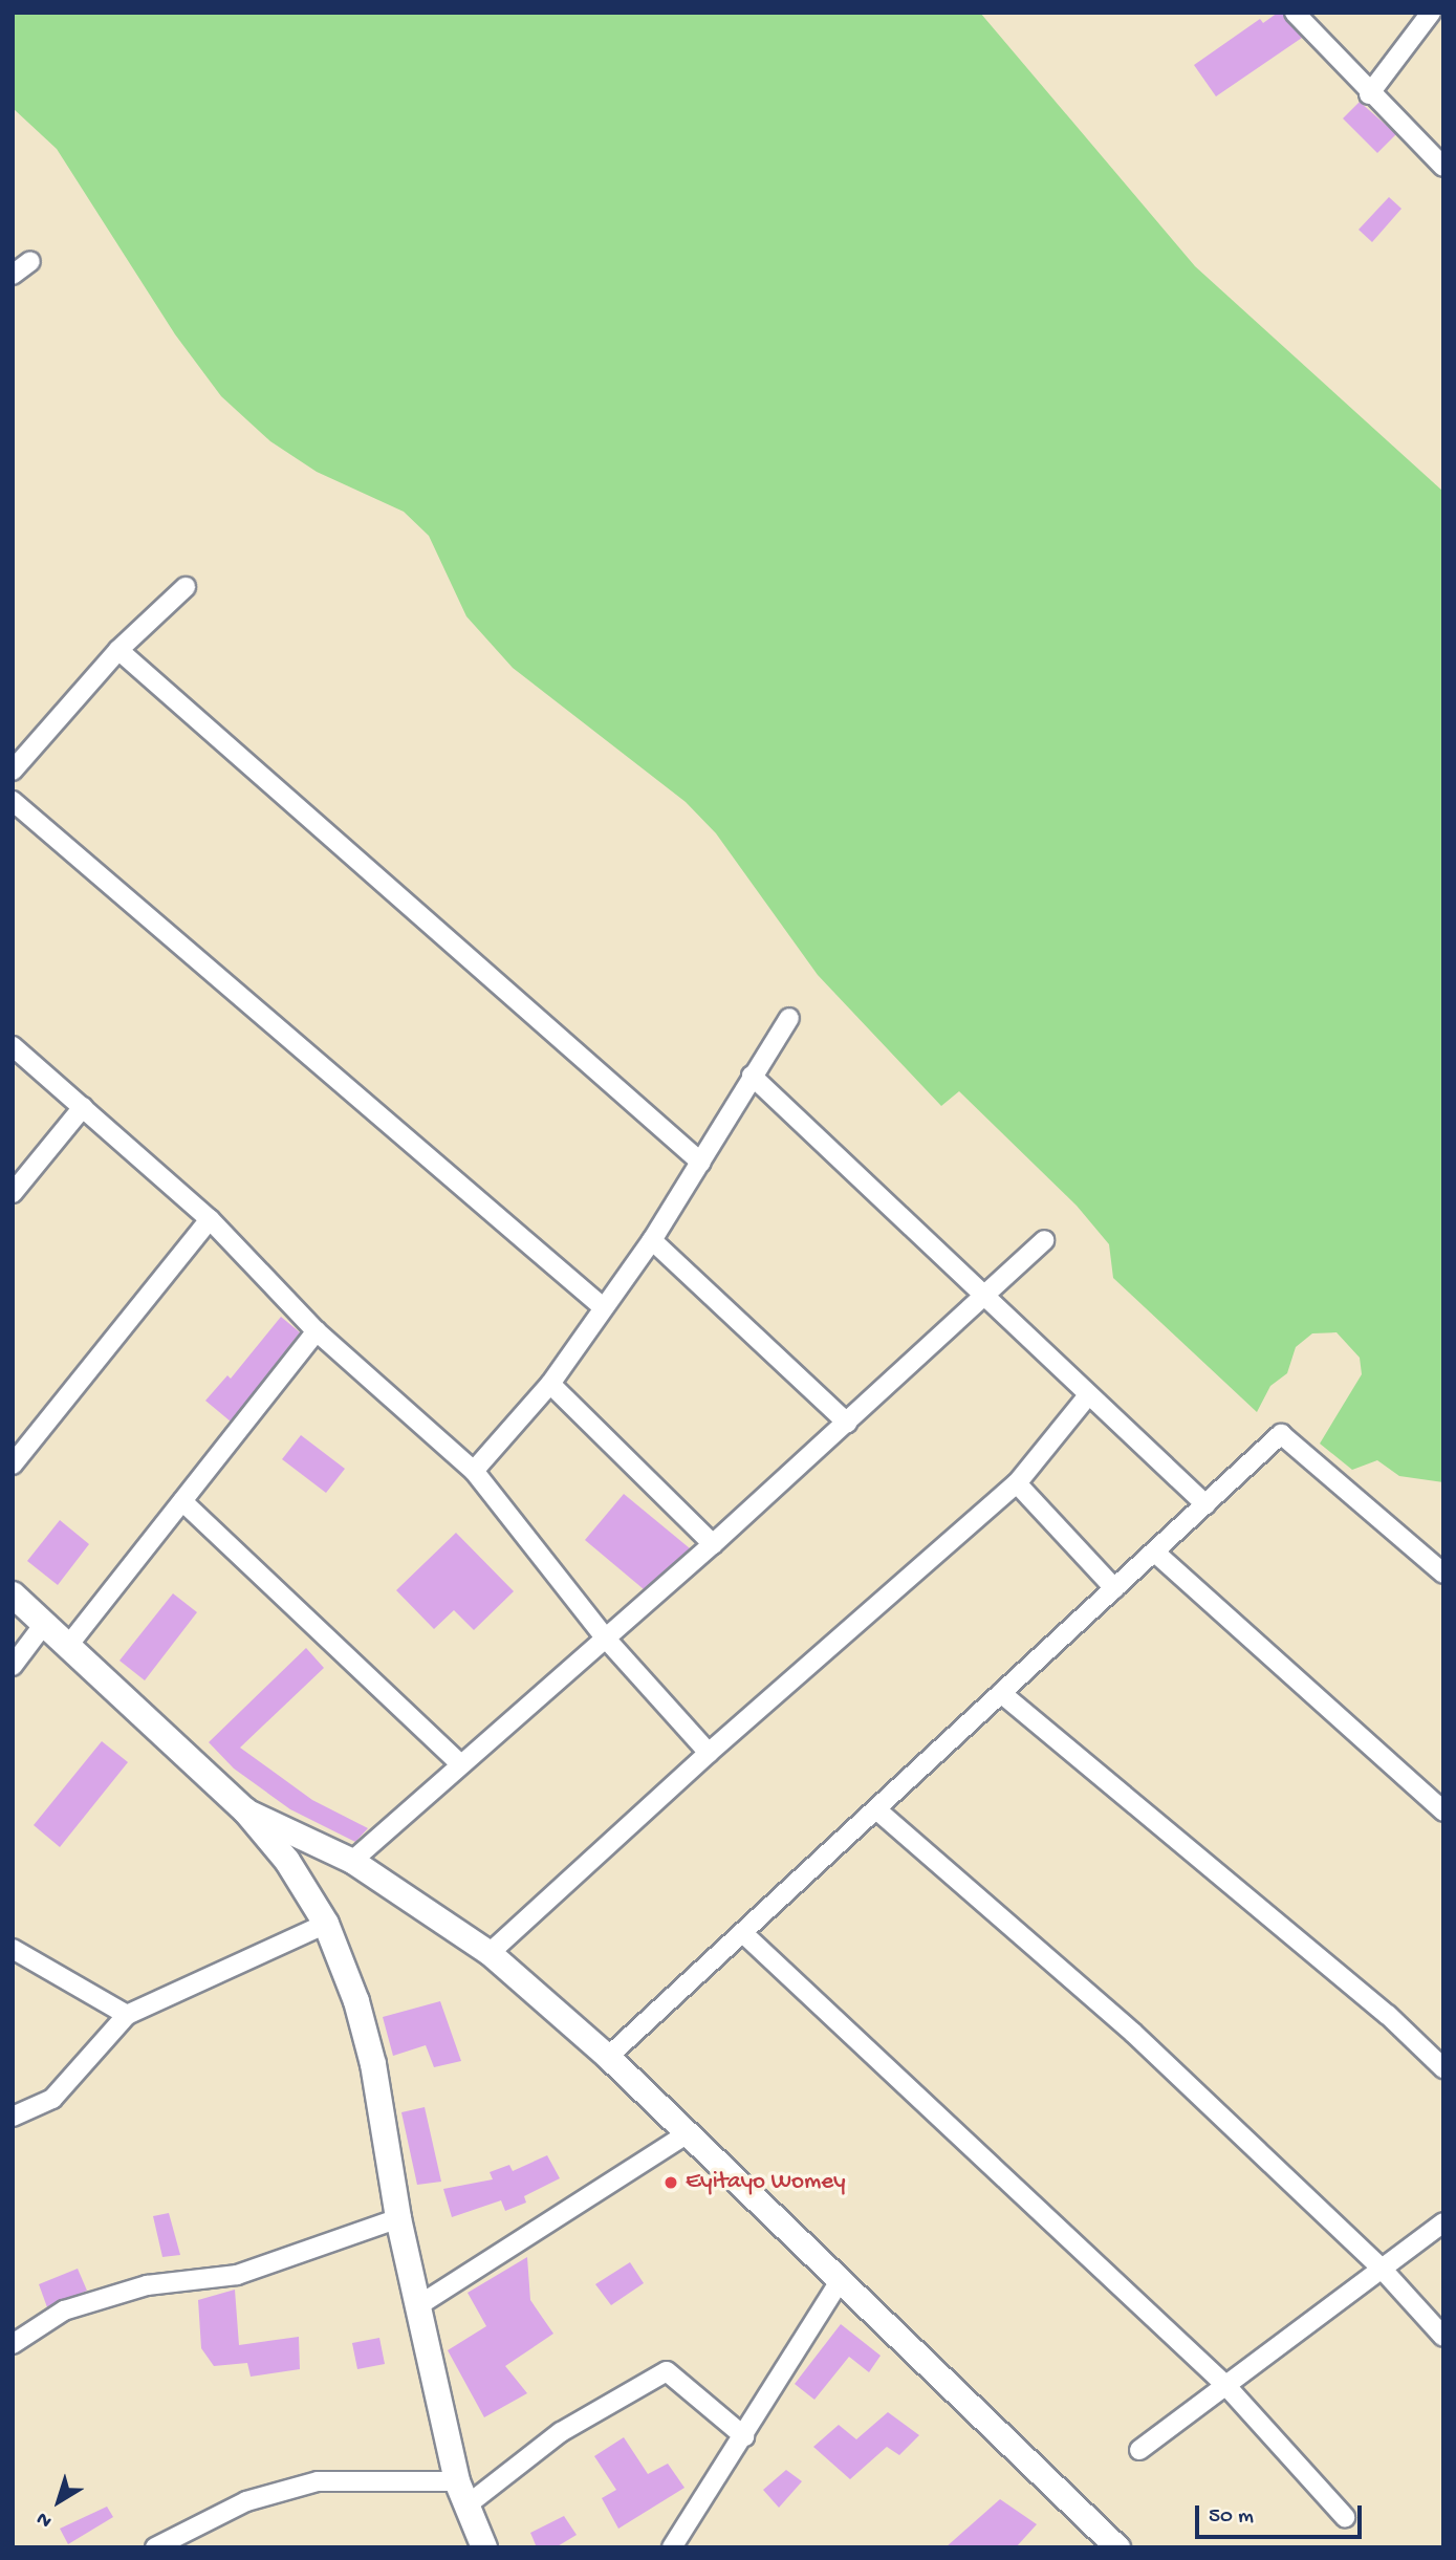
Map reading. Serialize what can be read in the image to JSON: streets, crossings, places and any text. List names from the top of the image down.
{
  "places": ["Eyitayo Womey"],
  "scale_bar": "50 m",
  "north": "bottom left"
}
